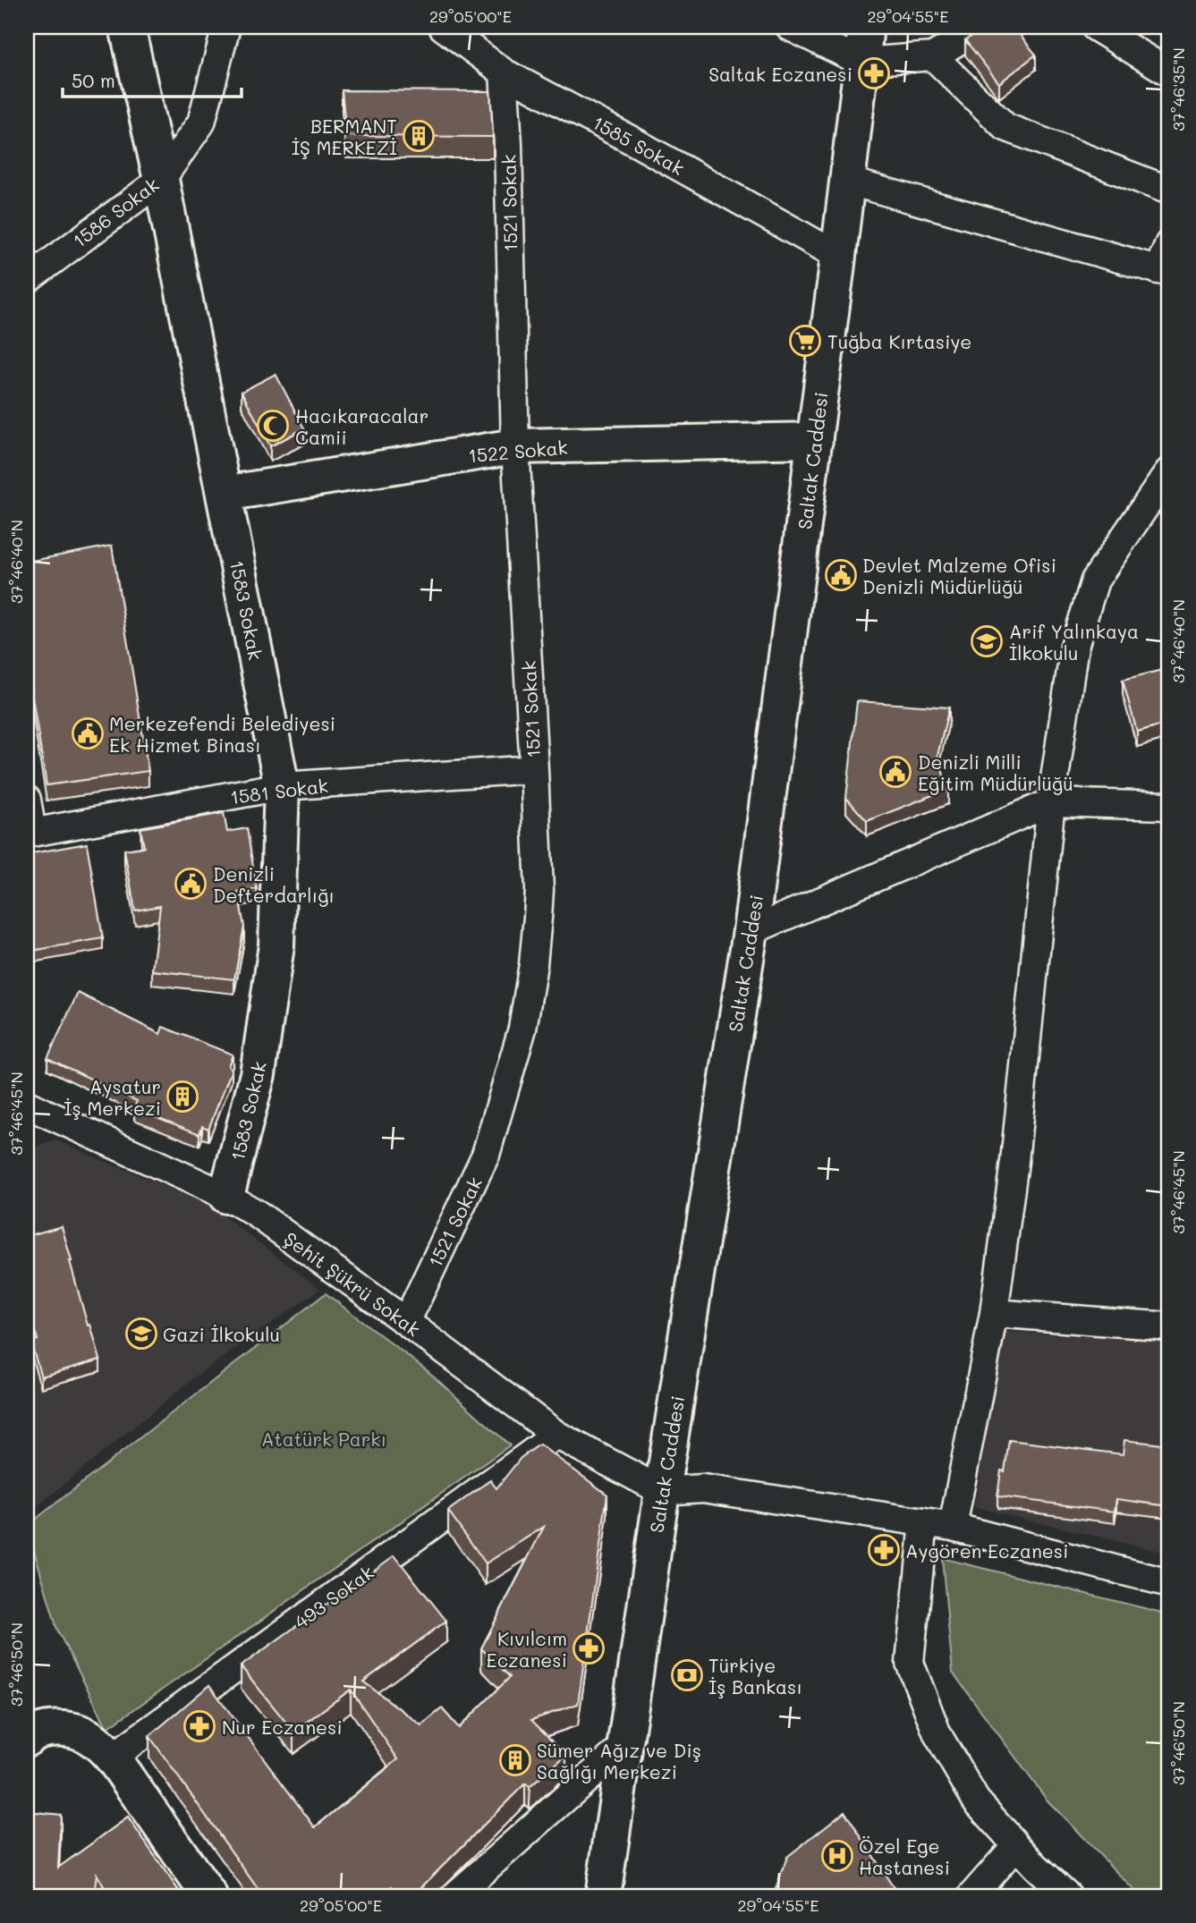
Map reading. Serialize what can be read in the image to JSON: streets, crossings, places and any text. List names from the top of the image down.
{
  "streets": {
    "main road": ["1522 Sokak", "Saltak Caddesi", "1583 Sokak"],
    "street": [
      "1585 Sokak",
      "1521 Sokak",
      "1586 Sokak",
      "1581 Sokak",
      "Şehit Şükrü Sokak",
      "493 Sokak"
    ]
  },
  "crossings": [
    ["1585 Sokak", "1521 Sokak"],
    ["1585 Sokak", "Saltak Caddesi"],
    ["1521 Sokak", "1522 Sokak"],
    ["1521 Sokak", "1581 Sokak"],
    ["1521 Sokak", "Şehit Şükrü Sokak"],
    ["1586 Sokak", "1583 Sokak"],
    ["1522 Sokak", "Saltak Caddesi"],
    ["1522 Sokak", "1583 Sokak"],
    ["Saltak Caddesi", "Şehit Şükrü Sokak"],
    ["1583 Sokak", "1581 Sokak"],
    ["1583 Sokak", "Şehit Şükrü Sokak"],
    ["Şehit Şükrü Sokak", "493 Sokak"]
  ],
  "parks": ["Atatürk Parkı"],
  "places": {
    "pharmacy": [
      "Saltak Eczanesi",
      "Aygören Eczanesi",
      "Kıvılcım Eczanesi",
      "Nur Eczanesi"
    ],
    "building": ["BERMANT İŞ MERKEZİ", "Aysatur İş Merkezi", "Sümer Ağız ve Diş Sağlığı Merkezi"],
    "supermarket": ["Tuğba Kırtasiye"],
    "mosque": ["Hacıkaracalar Camii"],
    "public building": [
      "Devlet Malzeme Ofisi Denizli Müdürlüğü",
      "Merkezefendi Belediyesi Ek Hizmet Binası",
      "Denizli Milli Eğitim Müdürlüğü",
      "Denizli Defterdarlığı"
    ],
    "school or university": ["Arif Yalınkaya İlkokulu", "Gazi İlkokulu"],
    "bank": ["Türkiye İş Bankası"],
    "hospital": ["Özel Ege Hastanesi"]
  },
  "scale_bar": "50 m",
  "coordinates": [
    "29°05'00\"E",
    "29°04'55\"E",
    "37°46'35\"N",
    "37°46'40\"N",
    "37°46'45\"N",
    "37°46'50\"N"
  ]
}
